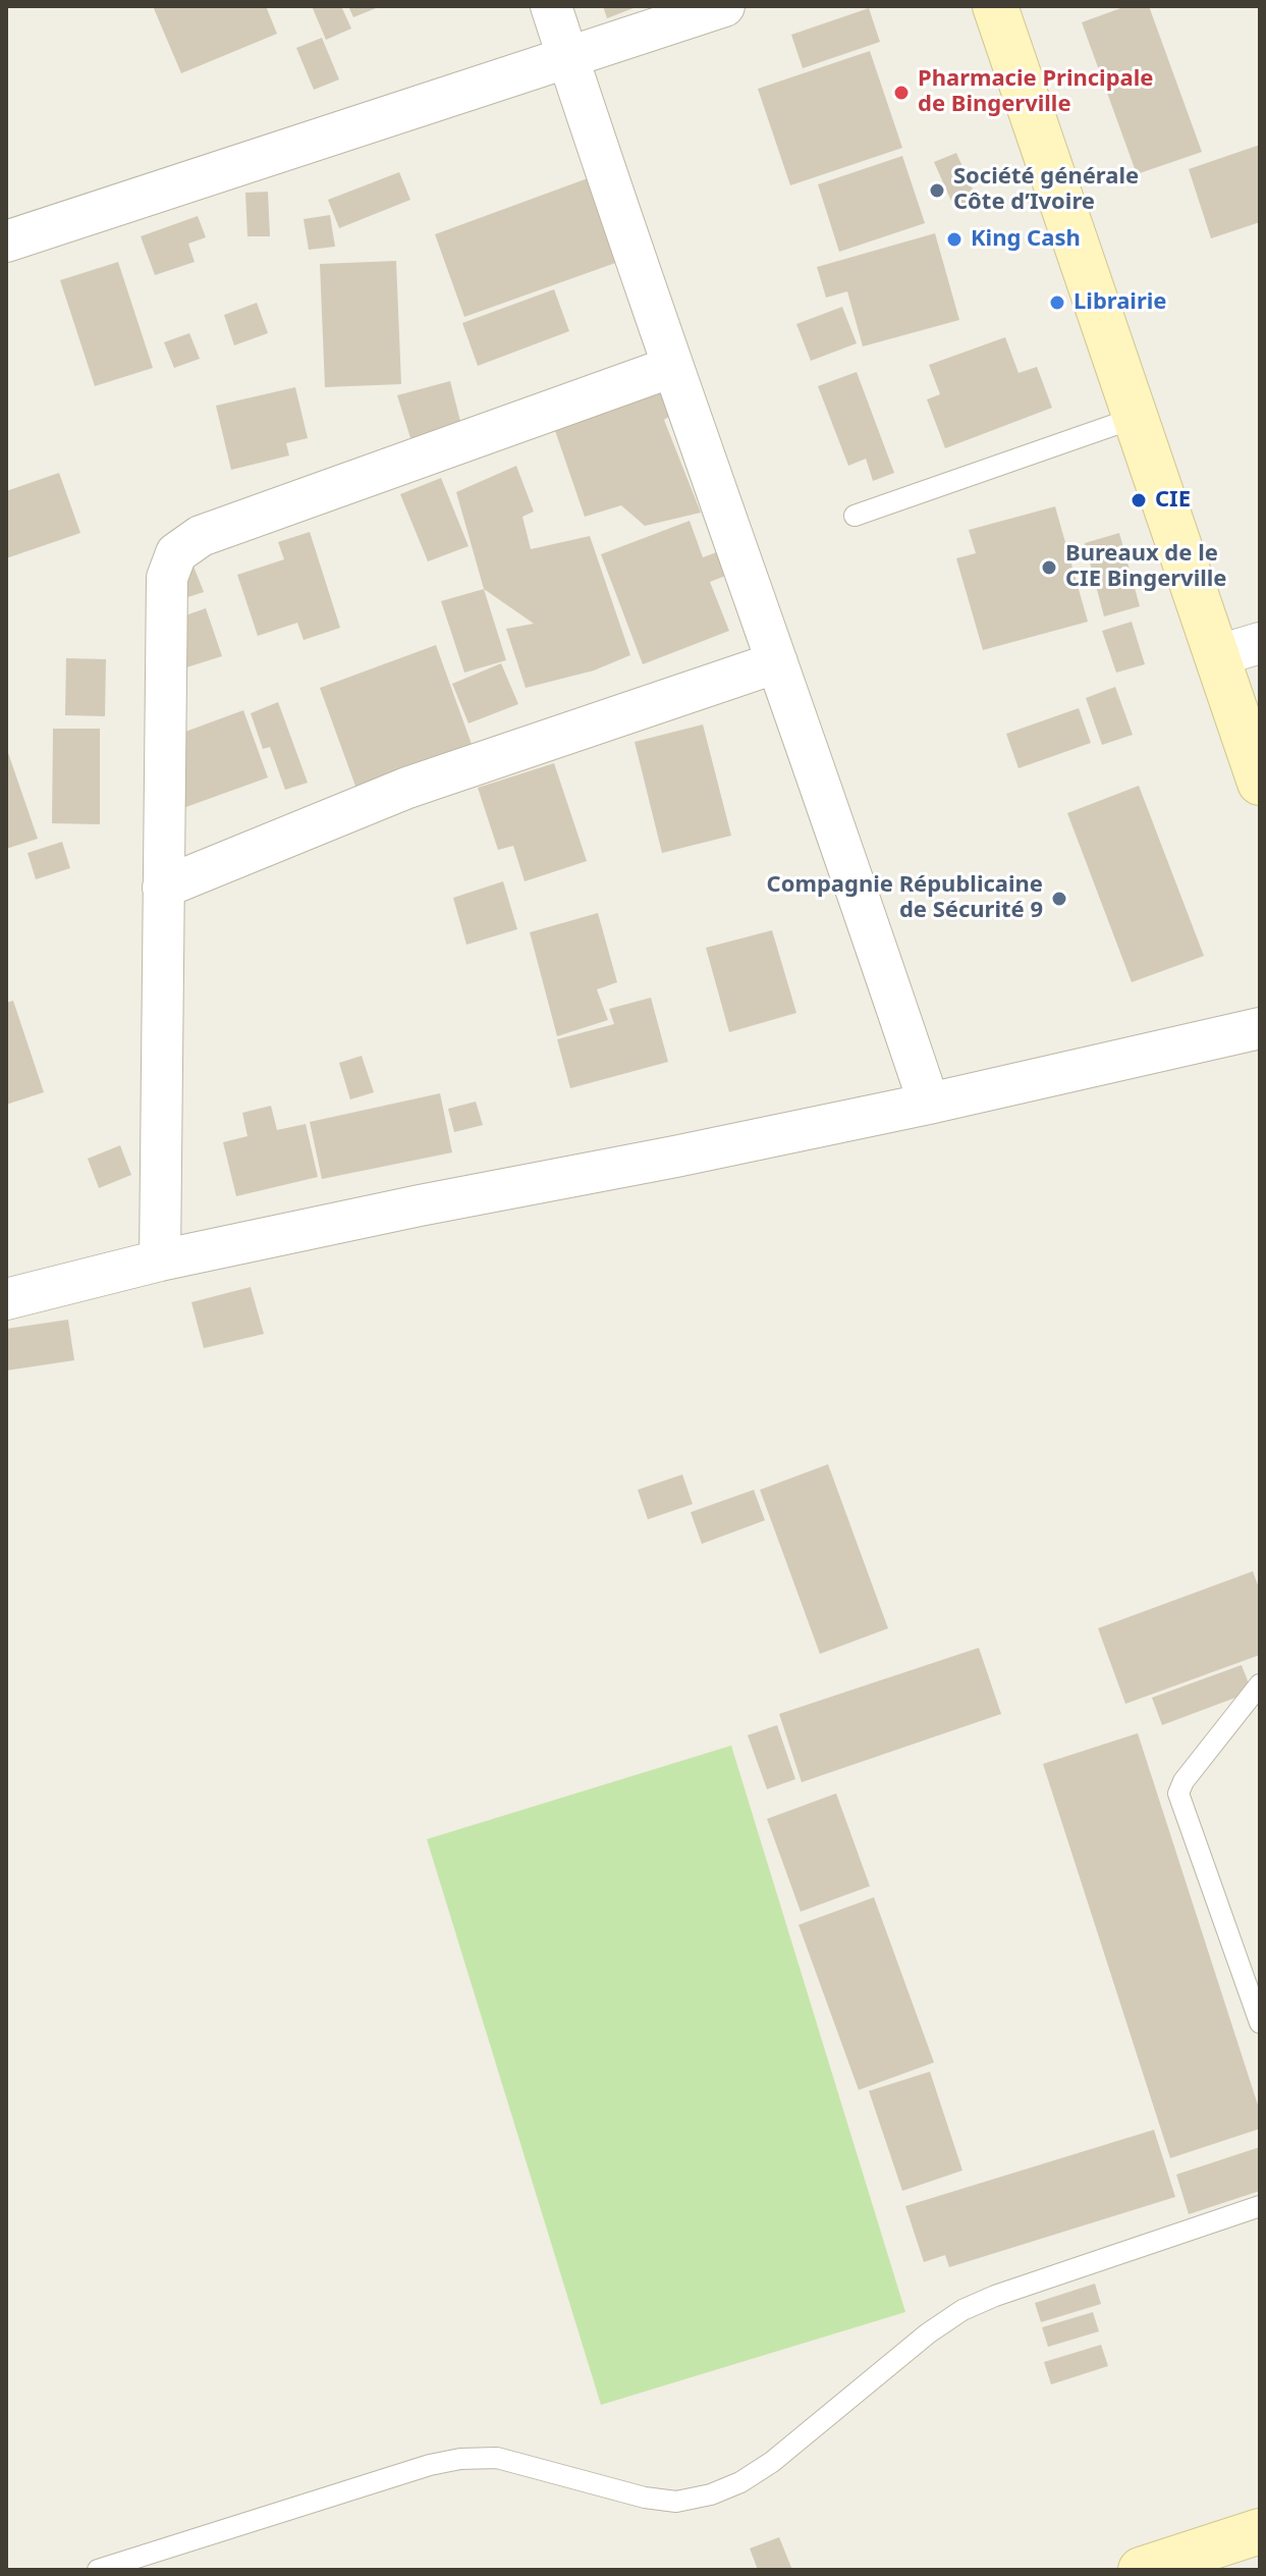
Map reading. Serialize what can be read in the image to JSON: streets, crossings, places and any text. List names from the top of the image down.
{
  "places": [
    "Pharmacie Principale de Bingerville",
    "Société générale Côte d’Ivoire",
    "King Cash",
    "Librairie",
    "CIE",
    "Bureaux de le CIE Bingerville",
    "Compagnie Républicaine de Sécurité 9"
  ]
}
